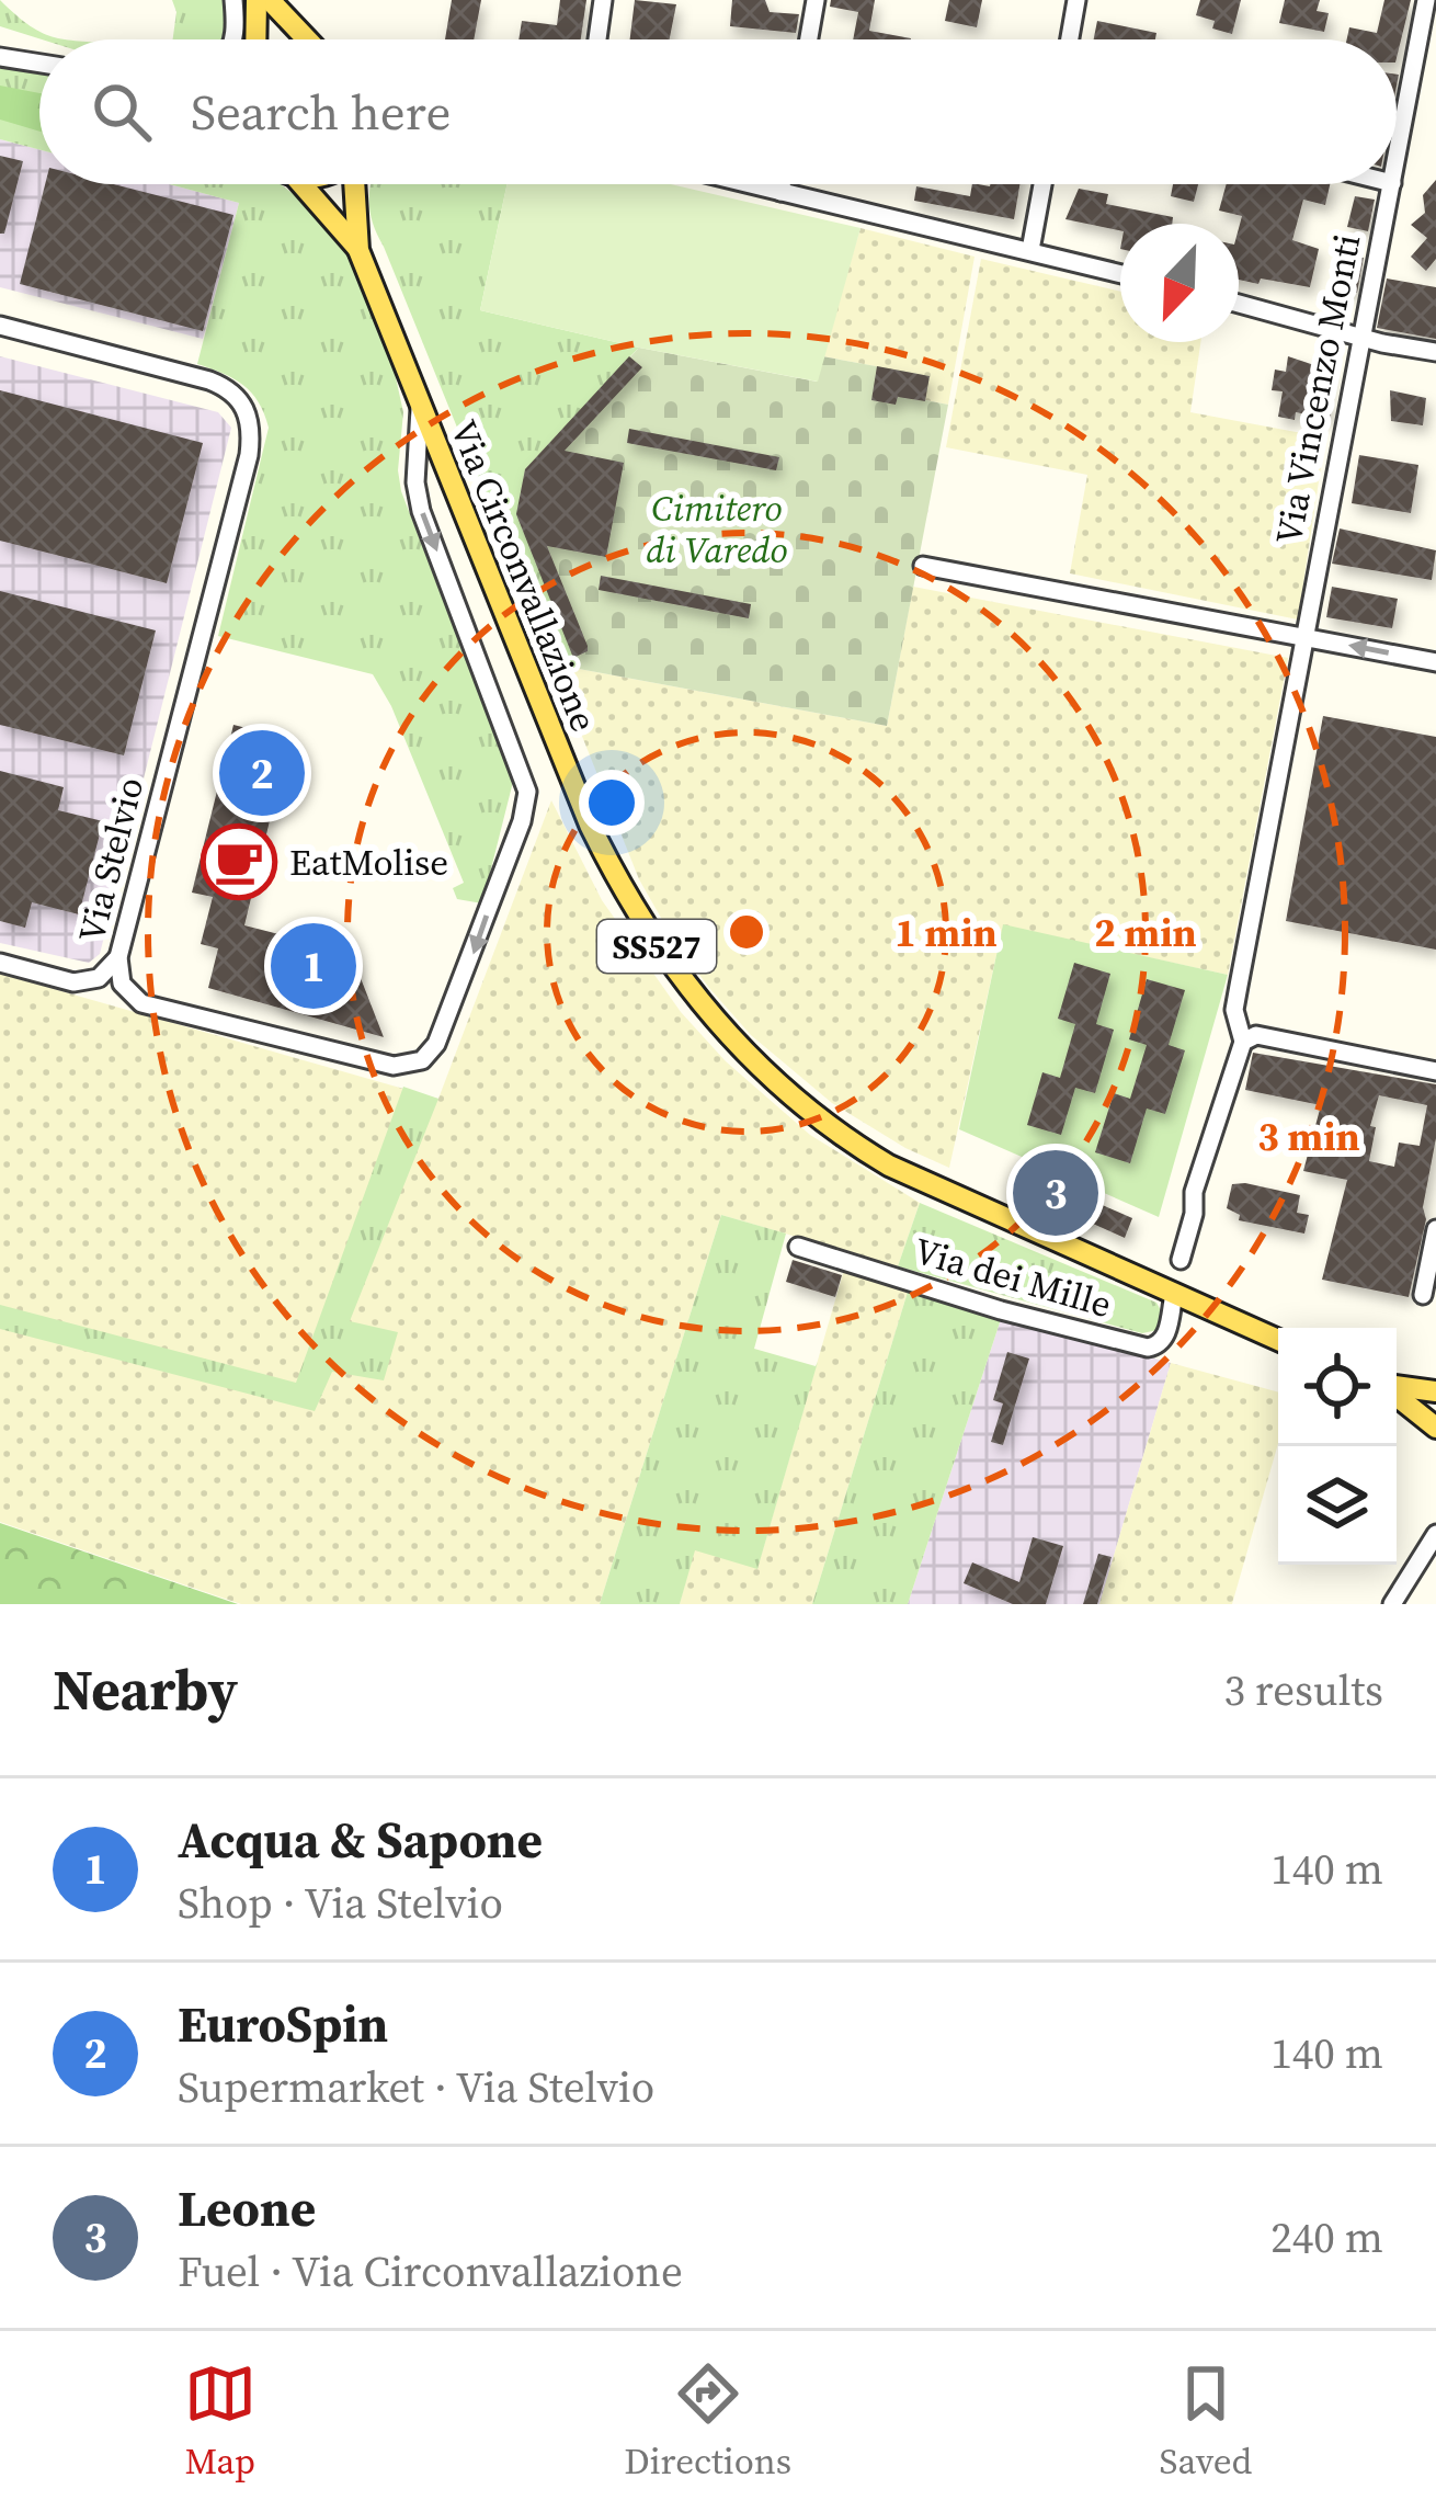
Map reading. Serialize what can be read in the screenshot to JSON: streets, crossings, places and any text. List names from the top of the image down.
{
  "streets": {
    "main road": ["Via Circonvallazione", "SS527"],
    "street": ["Via Vincenzo Monti", "Via Stelvio", "Via dei Mille"]
  },
  "crossings": [
    ["Via Circonvallazione", "Via Stelvio"],
    ["Via Circonvallazione", "Via dei Mille"]
  ],
  "parks": ["Cimitero di Varedo"],
  "places": {
    "cafe": ["EatMolise"]
  },
  "north": "bottom left",
  "page": {
    "search": "Search here",
    "pins": ["2", "1", "3"],
    "heading": ["Nearby", "3 results"],
    "list": [
      {
        "mark": "1",
        "name": "Acqua & Sapone",
        "note": "Shop · Via Stelvio",
        "value": "140 m"
      },
      {
        "mark": "2",
        "name": "EuroSpin",
        "note": "Supermarket · Via Stelvio",
        "value": "140 m"
      },
      {
        "mark": "3",
        "name": "Leone",
        "note": "Fuel · Via Circonvallazione",
        "value": "240 m"
      }
    ],
    "nav": ["Map", "Directions", "Saved"]
  },
  "rings": ["1 min", "2 min", "3 min"]
}
